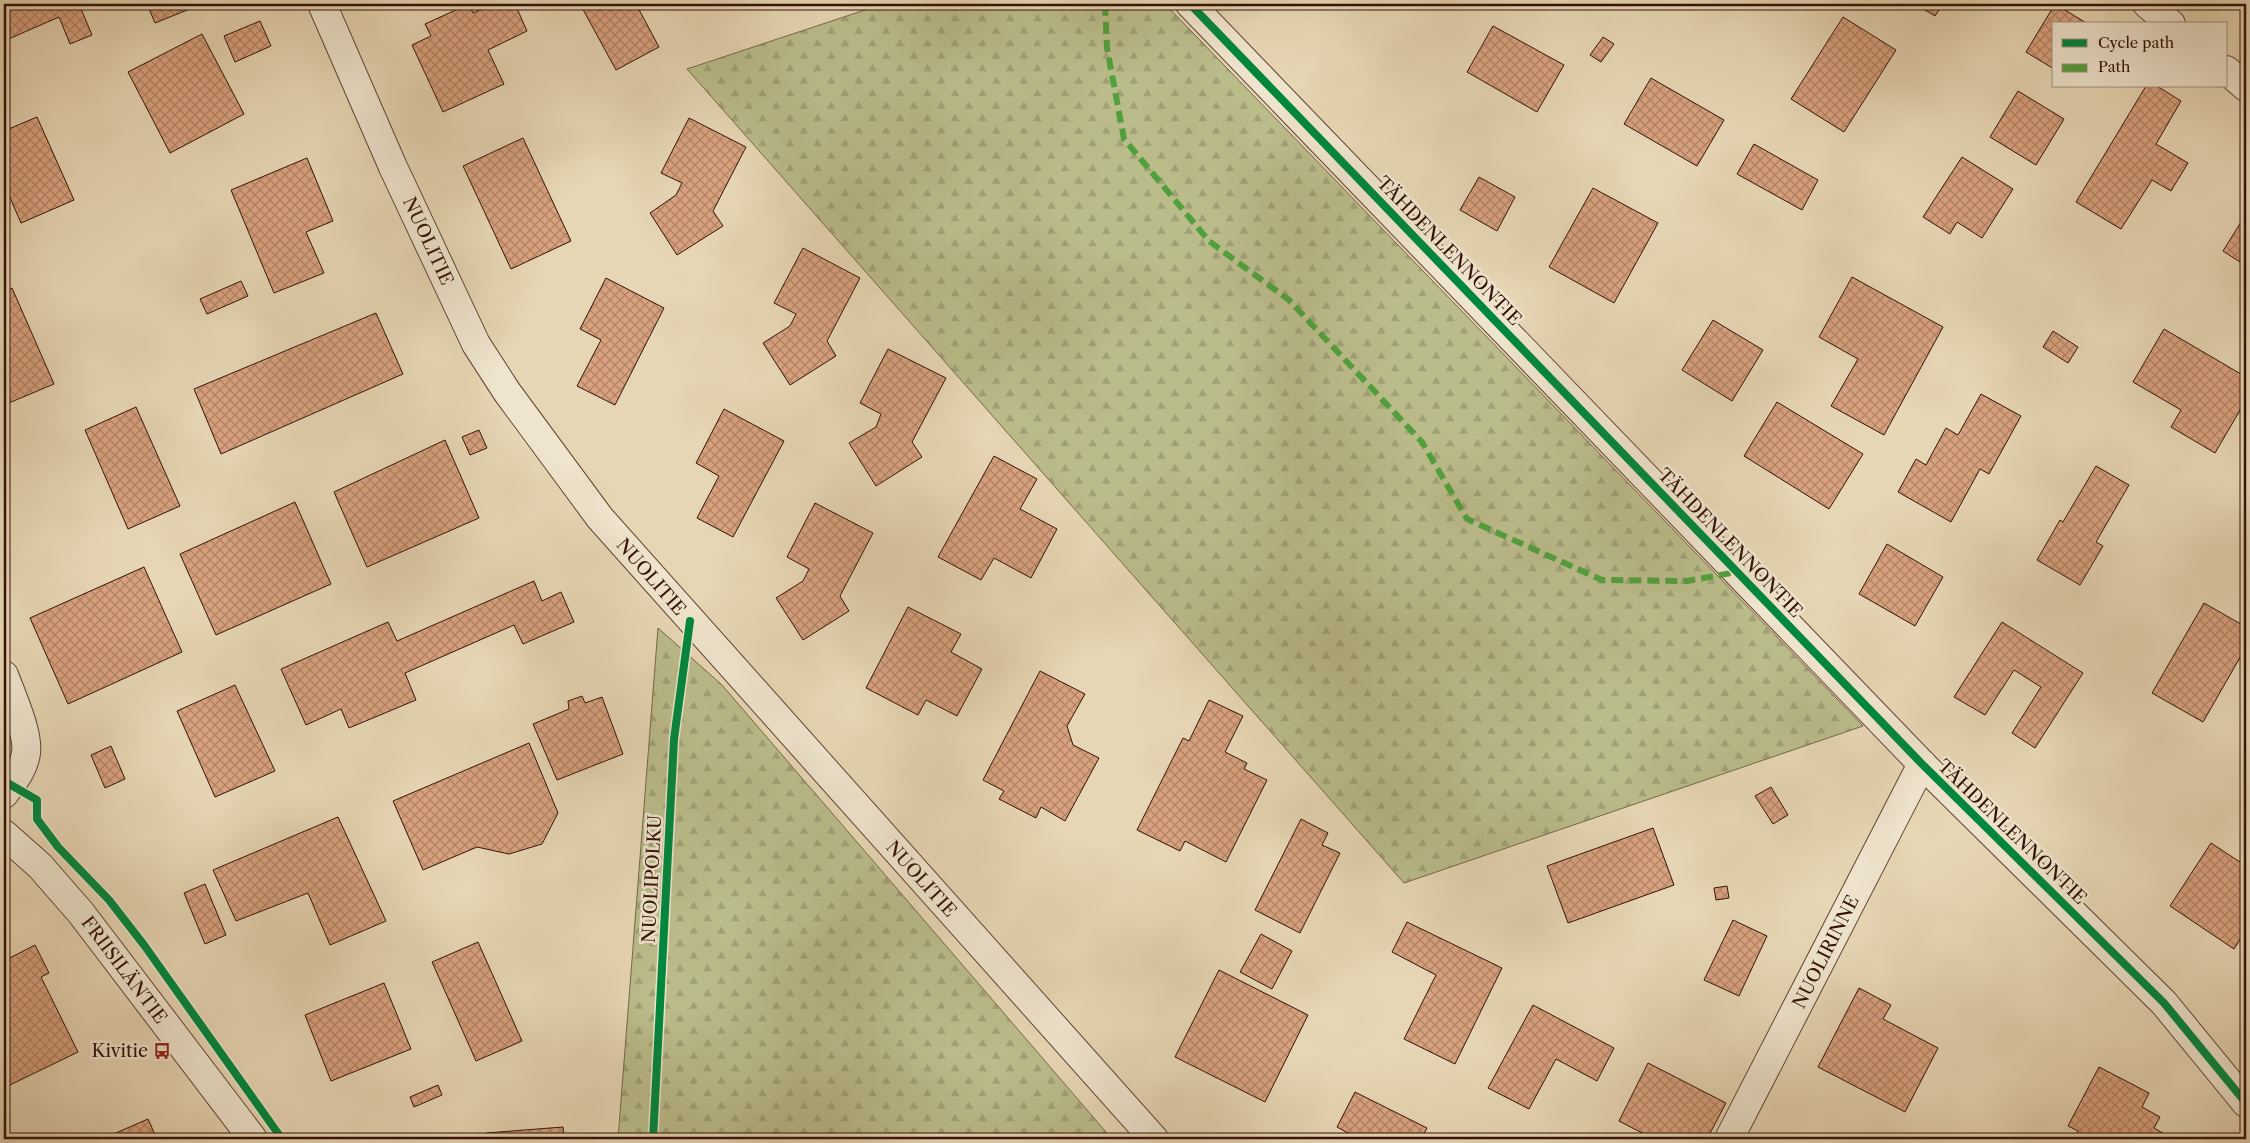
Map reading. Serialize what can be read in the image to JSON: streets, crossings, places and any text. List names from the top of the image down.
{
  "streets": {
    "street": [
      "NUOLITIE",
      "TÄHDENLENNONTIE",
      "NUOLIRINNE",
      "FRIISILÄNTIE"
    ],
    "cycle path": ["NUOLIPOLKU"]
  },
  "crossings": [
    ["TÄHDENLENNONTIE", "NUOLIRINNE"]
  ],
  "places": {
    "bus stop": ["Kivitie"]
  },
  "legend": ["Cycle path", "Path"]
}
